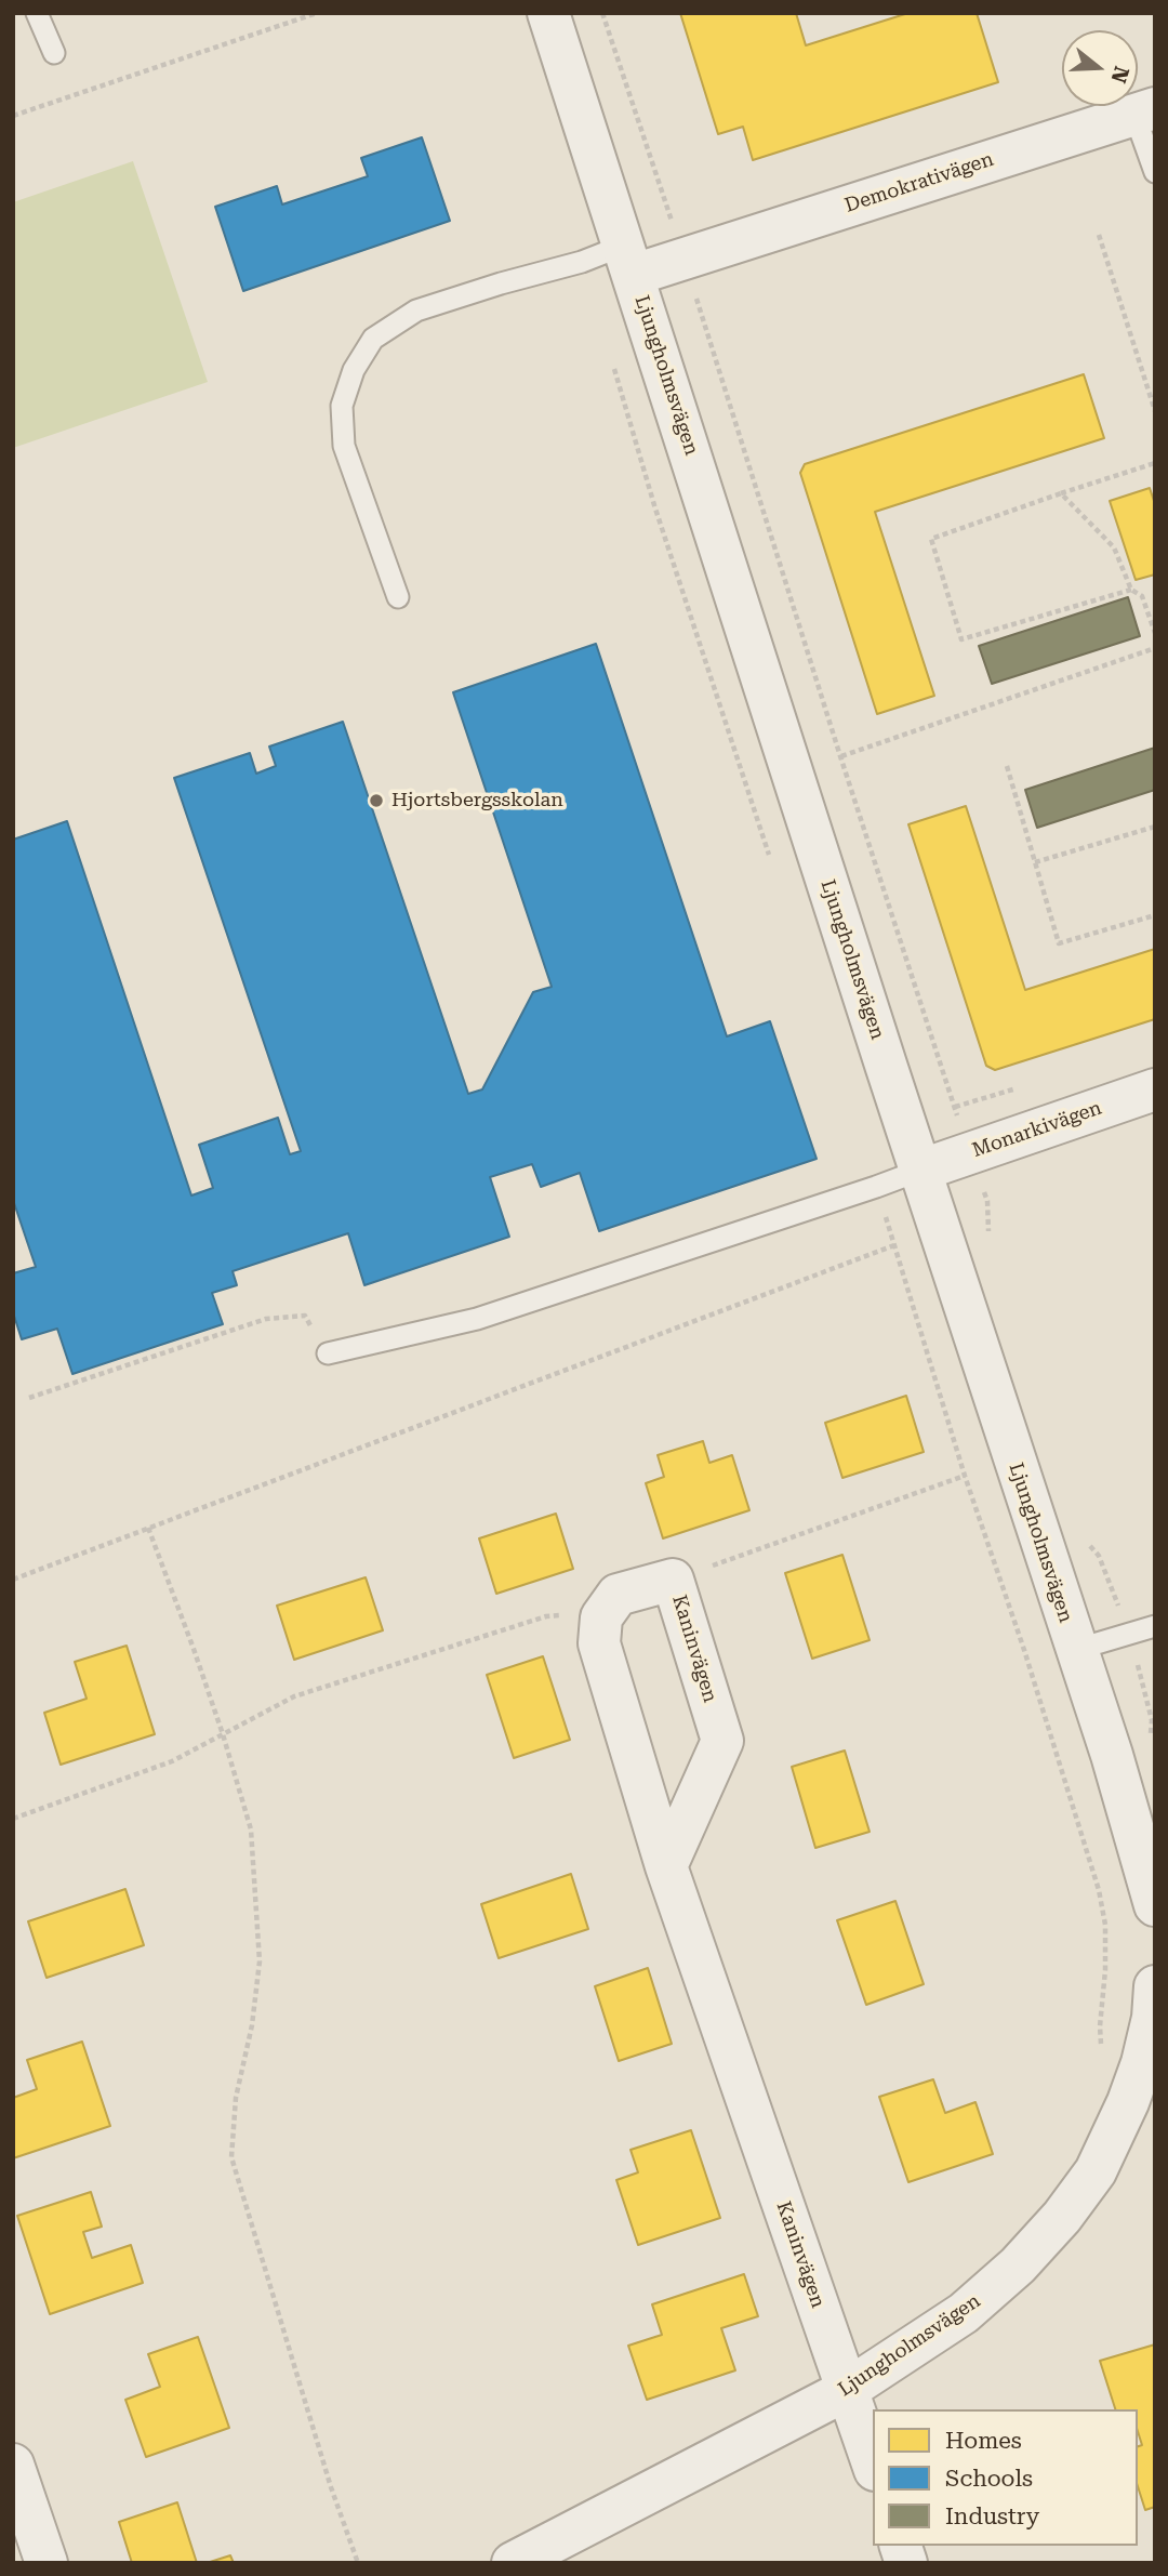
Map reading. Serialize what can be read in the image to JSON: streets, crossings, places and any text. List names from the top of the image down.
{
  "streets": {
    "street": [
      "Demokrativägen",
      "Ljungholmsvägen",
      "Monarkivägen",
      "Kaninvägen"
    ]
  },
  "crossings": [
    ["Demokrativägen", "Ljungholmsvägen"],
    ["Ljungholmsvägen", "Monarkivägen"],
    ["Ljungholmsvägen", "Kaninvägen"]
  ],
  "places": ["Hjortsbergsskolan"],
  "legend": ["Homes", "Schools", "Industry"],
  "north": "right"
}
